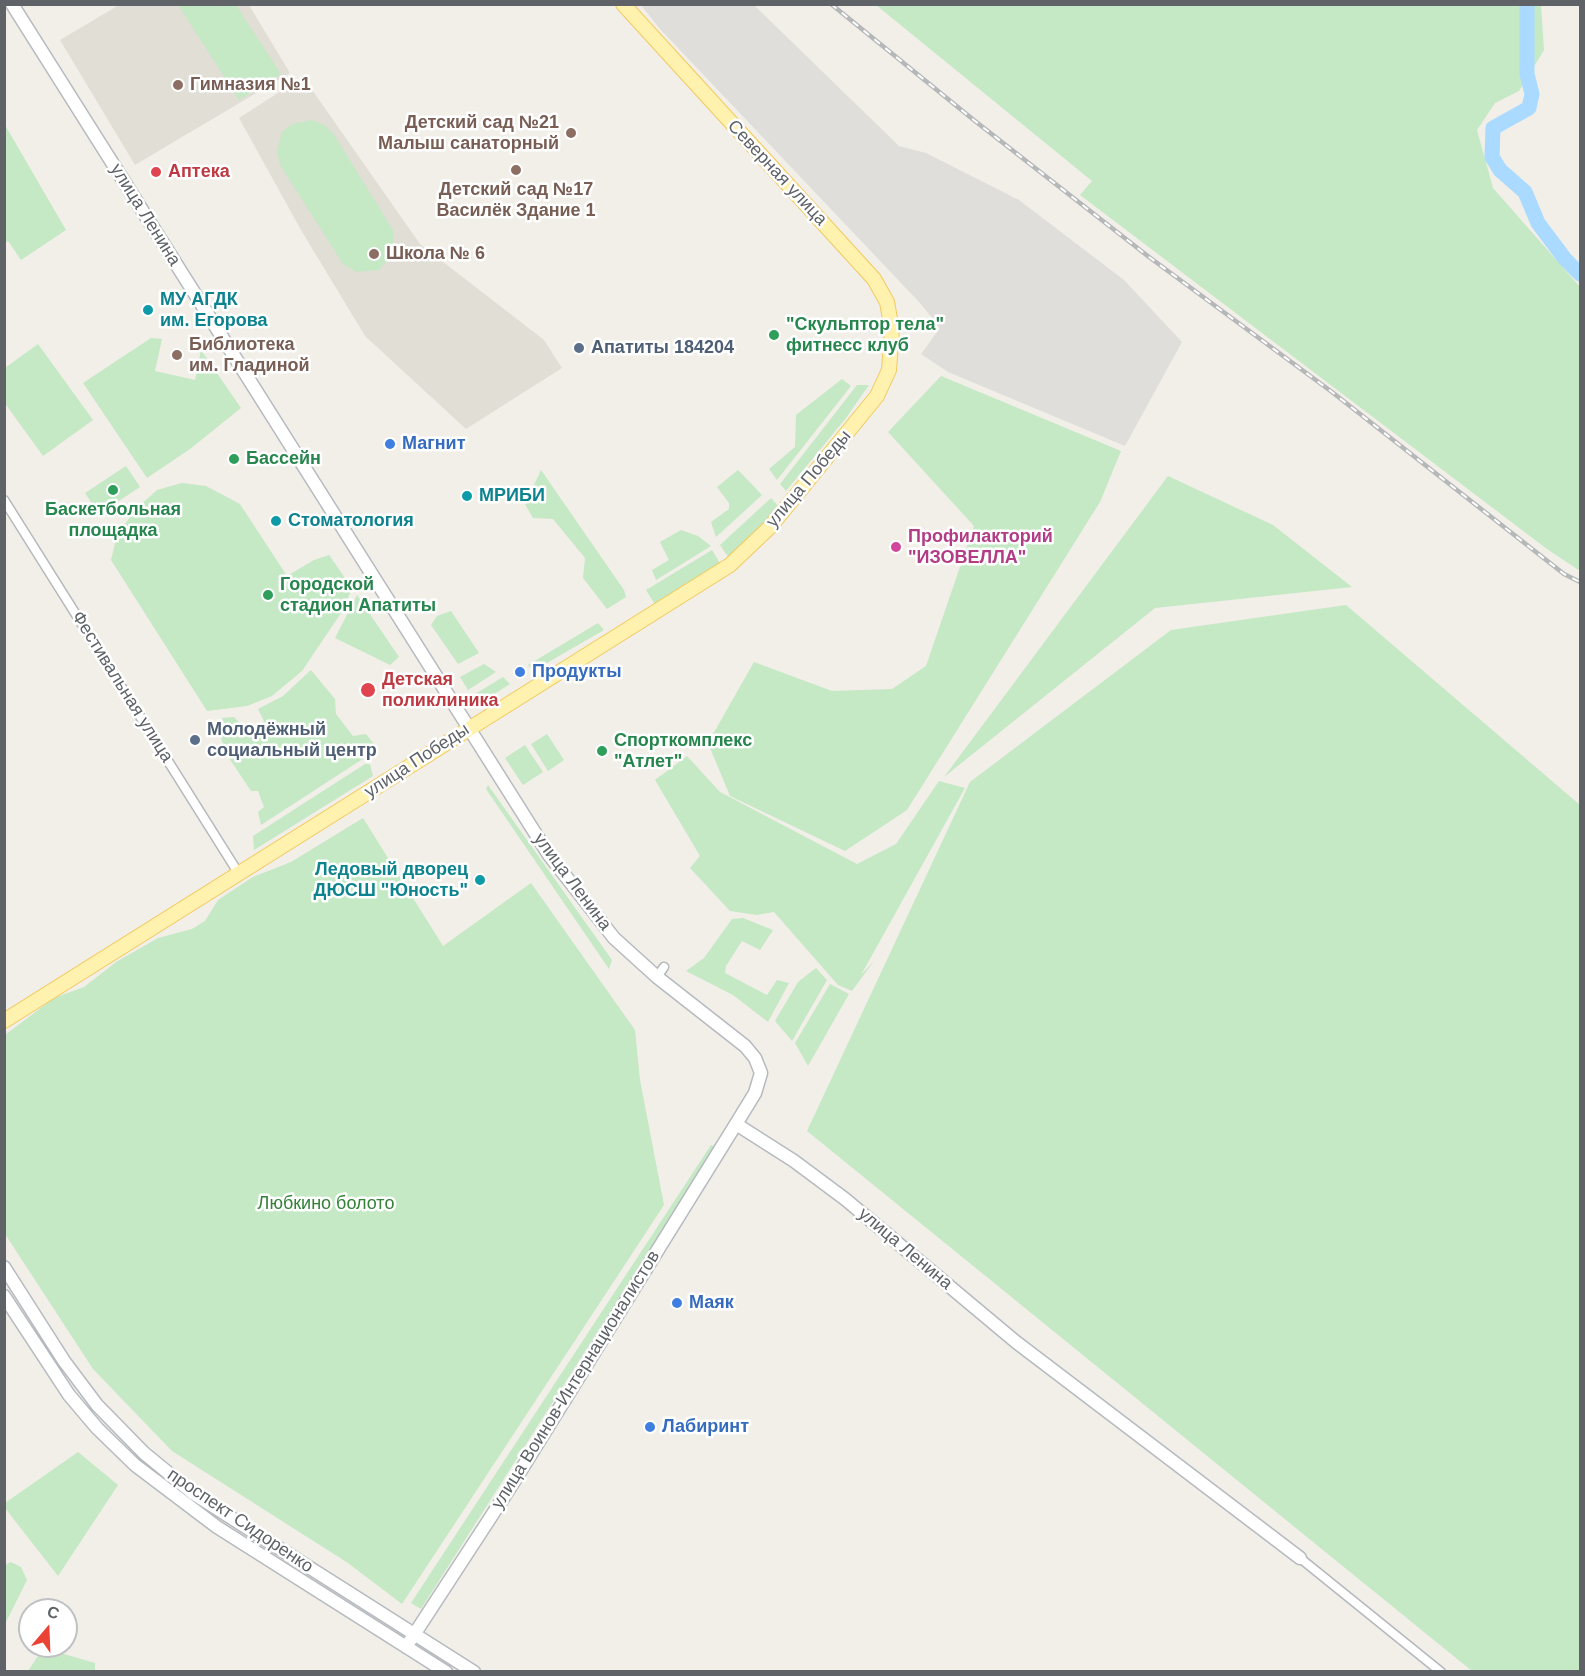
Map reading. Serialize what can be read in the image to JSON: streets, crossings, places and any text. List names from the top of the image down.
{
  "streets": {
    "main road": ["Северная улица", "улица Победы"],
    "street": [
      "улица Ленина",
      "Фестивальная улица",
      "улица Воинов-Интернационалистов",
      "проспект Сидоренко"
    ]
  },
  "crossings": [
    ["Северная улица", "улица Победы"],
    ["улица Ленина", "улица Победы"],
    ["улица Ленина", "улица Воинов-Интернационалистов"],
    ["улица Победы", "Фестивальная улица"],
    ["улица Воинов-Интернационалистов", "проспект Сидоренко"]
  ],
  "parks": ["Любкино болото"],
  "places": [
    "Гимназия №1",
    "Детский сад №21 Малыш санаторный",
    "Детский сад №17 Василёк Здание 1",
    "Аптека",
    "Школа № 6",
    "МУ АГДК им. Егорова",
    "\"Скульптор тела\" фитнесс клуб",
    "Апатиты 184204",
    "Библиотека им. Гладиной",
    "Магнит",
    "Бассейн",
    "Баскетбольная площадка",
    "МРИБИ",
    "Стоматология",
    "Профилакторий \"ИЗОВЕЛЛА\"",
    "Городской стадион Апатиты",
    "Продукты",
    "Детская поликлиника",
    "Молодёжный социальный центр",
    "Спорткомплекс \"Атлет\"",
    "Ледовый дворец ДЮСШ \"Юность\"",
    "Маяк",
    "Лабиринт"
  ],
  "north": "top"
}
